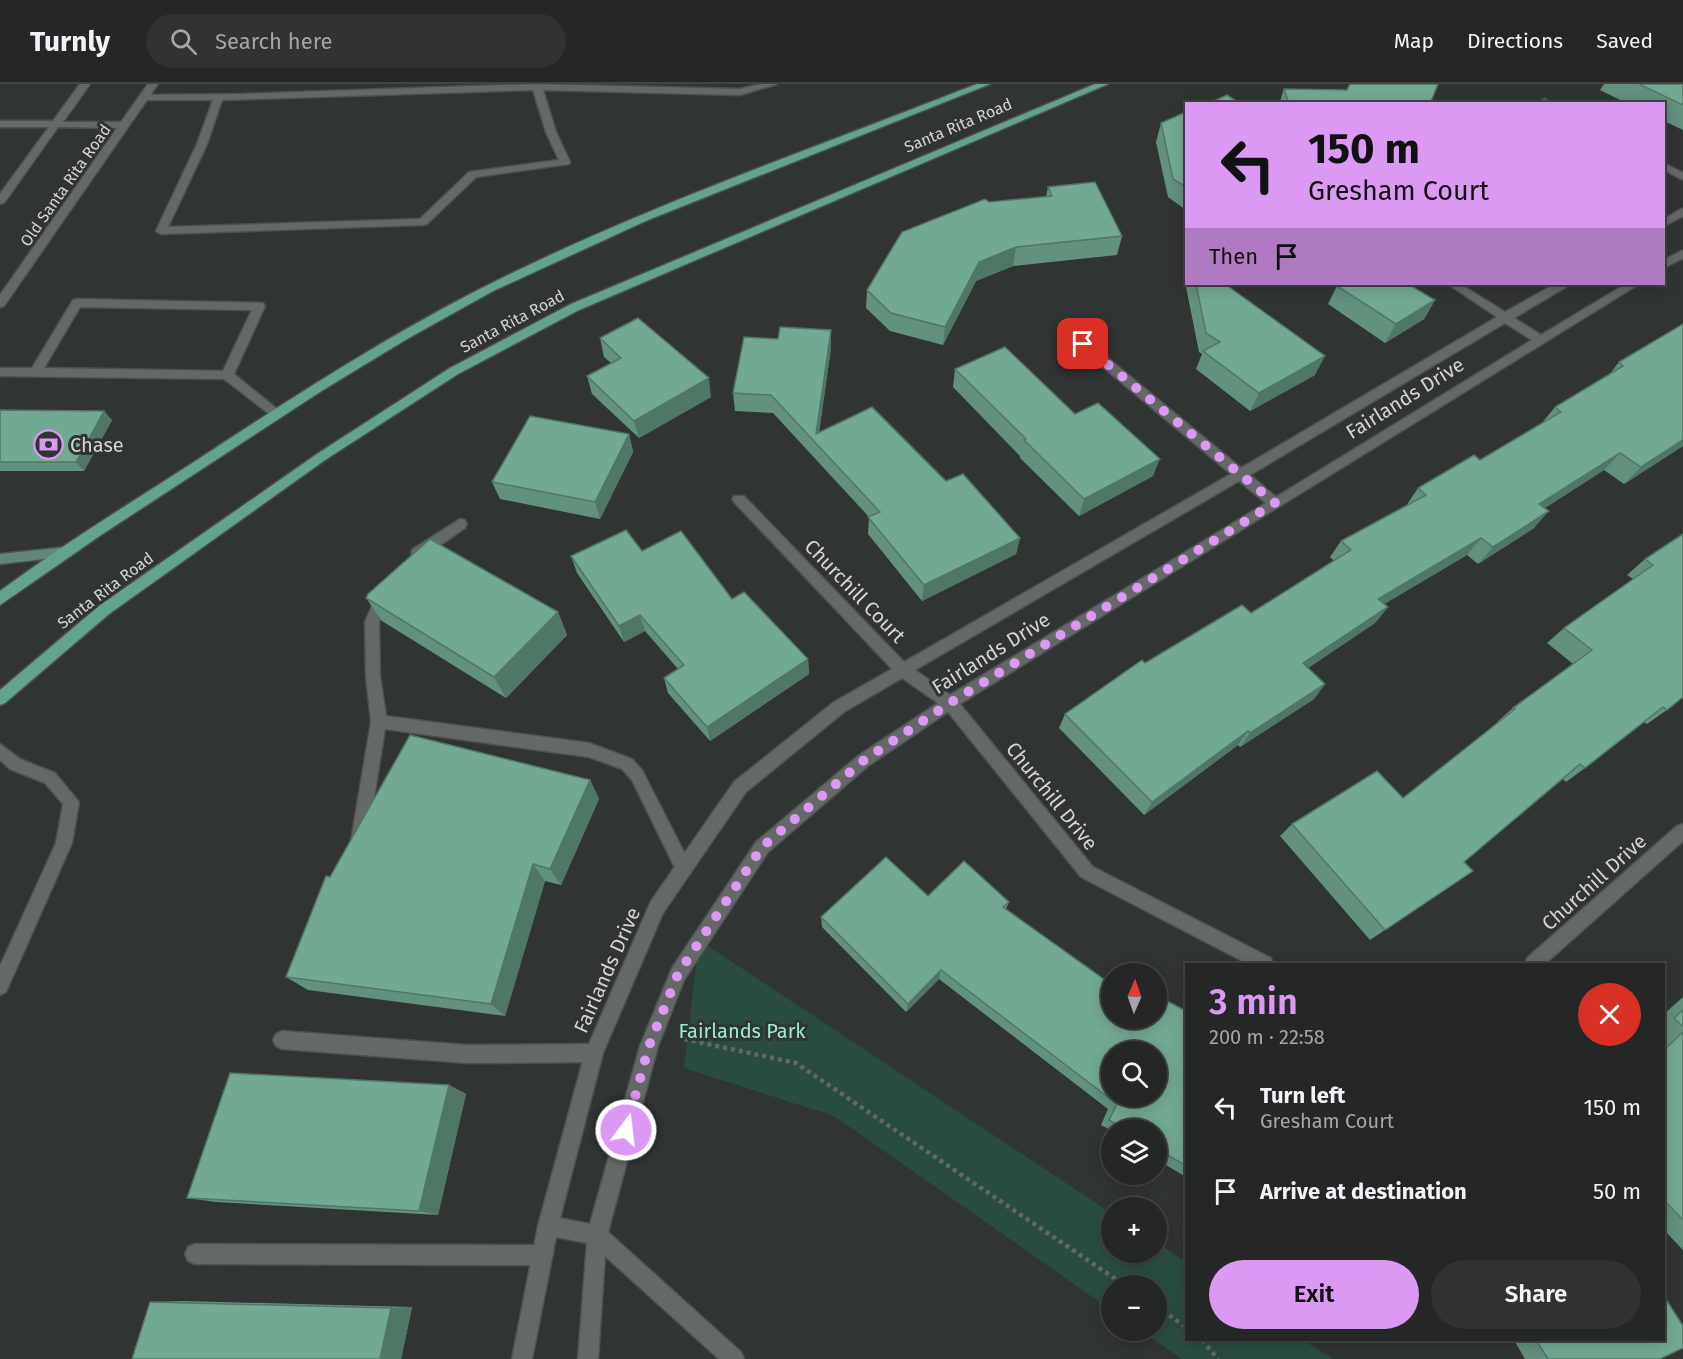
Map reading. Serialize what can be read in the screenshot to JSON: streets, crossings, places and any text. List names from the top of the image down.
{
  "streets": {
    "main road": ["Santa Rita Road"],
    "street": [
      "Old Santa Rita Road",
      "Fairlands Drive",
      "Churchill Court",
      "Churchill Drive"
    ]
  },
  "crossings": [
    ["Fairlands Drive", "Churchill Court"],
    ["Fairlands Drive", "Churchill Drive"],
    ["Churchill Court", "Churchill Drive"]
  ],
  "parks": ["Fairlands Park"],
  "places": {
    "bank": ["Chase"]
  },
  "north": "top",
  "page": {
    "header": "Turnly",
    "search": "Search here",
    "nav": ["Map", "Directions", "Saved"],
    "turn": ["150 m", "Gresham Court"],
    "then": "Then",
    "map_buttons": ["+", "−"],
    "heading": ["3 min", "200 m · 22:58"],
    "list": [
      {
        "name": "Turn left",
        "note": "Gresham Court",
        "value": "150 m"
      },
      {
        "name": "Arrive at destination",
        "value": "50 m"
      }
    ],
    "buttons": ["Exit", "Share"]
  }
}
